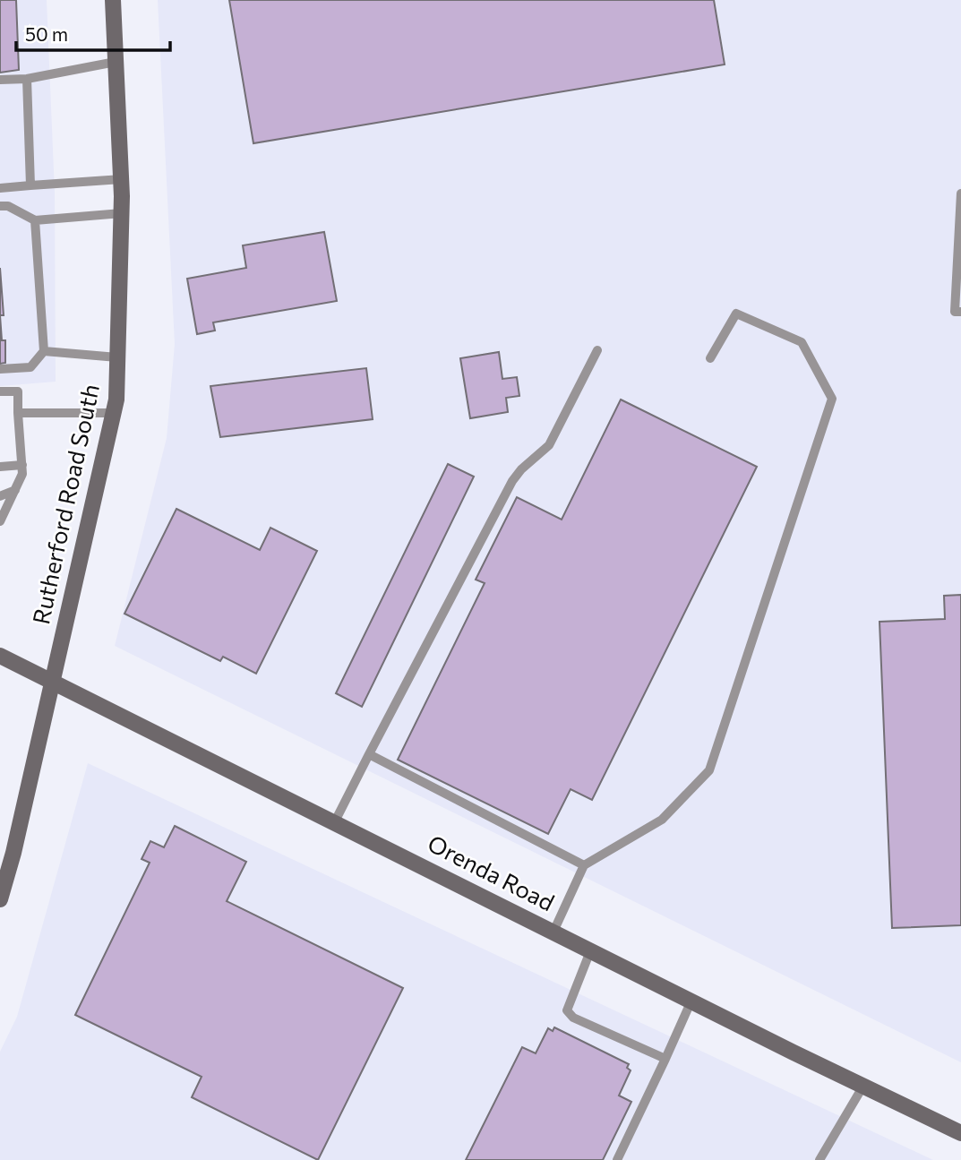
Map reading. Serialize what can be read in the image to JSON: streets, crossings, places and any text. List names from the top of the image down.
{
  "streets": {
    "street": ["Rutherford Road South", "Orenda Road"]
  },
  "crossings": [
    ["Rutherford Road South", "Orenda Road"]
  ],
  "scale_bar": "50 m"
}
